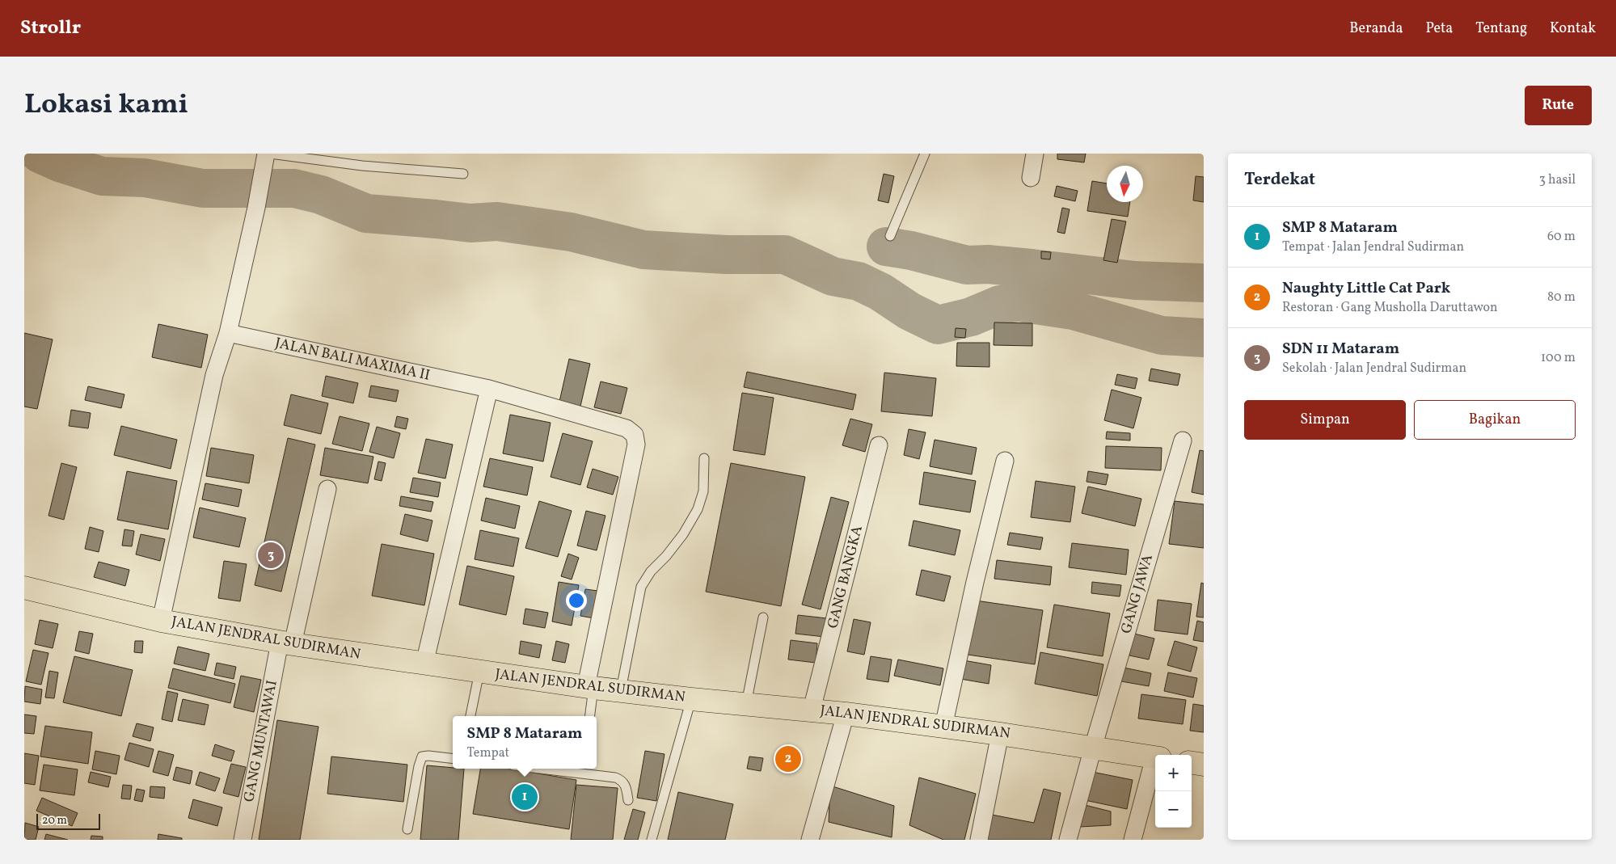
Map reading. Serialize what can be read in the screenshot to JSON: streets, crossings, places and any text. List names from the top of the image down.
{
  "streets": {
    "highway": ["JALAN JENDRAL SUDIRMAN"],
    "street": [
      "JALAN BALI MAXIMA II",
      "GANG BANGKA",
      "GANG JAWA",
      "GANG MUNTAWAI"
    ]
  },
  "crossings": [
    ["JALAN BALI MAXIMA II", "JALAN JENDRAL SUDIRMAN"],
    ["GANG BANGKA", "JALAN JENDRAL SUDIRMAN"],
    ["GANG JAWA", "JALAN JENDRAL SUDIRMAN"],
    ["JALAN JENDRAL SUDIRMAN", "GANG MUNTAWAI"]
  ],
  "scale_bar": "20 m",
  "north": "bottom",
  "page": {
    "header": "Strollr",
    "nav": [
      "Beranda",
      "Peta",
      "Tentang",
      "Kontak"
    ],
    "title": "Lokasi kami",
    "buttons": [
      "Rute",
      ["Simpan", "Bagikan"]
    ],
    "heading": ["Terdekat", "3 hasil"],
    "list": [
      {
        "mark": "1",
        "name": "SMP 8 Mataram",
        "note": "Tempat · Jalan Jendral Sudirman",
        "value": "60 m"
      },
      {
        "mark": "2",
        "name": "Naughty Little Cat Park",
        "note": "Restoran · Gang Musholla Daruttawon",
        "value": "80 m"
      },
      {
        "mark": "3",
        "name": "SDN 11 Mataram",
        "note": "Sekolah · Jalan Jendral Sudirman",
        "value": "100 m"
      }
    ],
    "pins": ["3", "2", "1"],
    "popup": ["SMP 8 Mataram", "Tempat"],
    "map_buttons": ["+", "−"],
    "scale": "20 m"
  }
}
